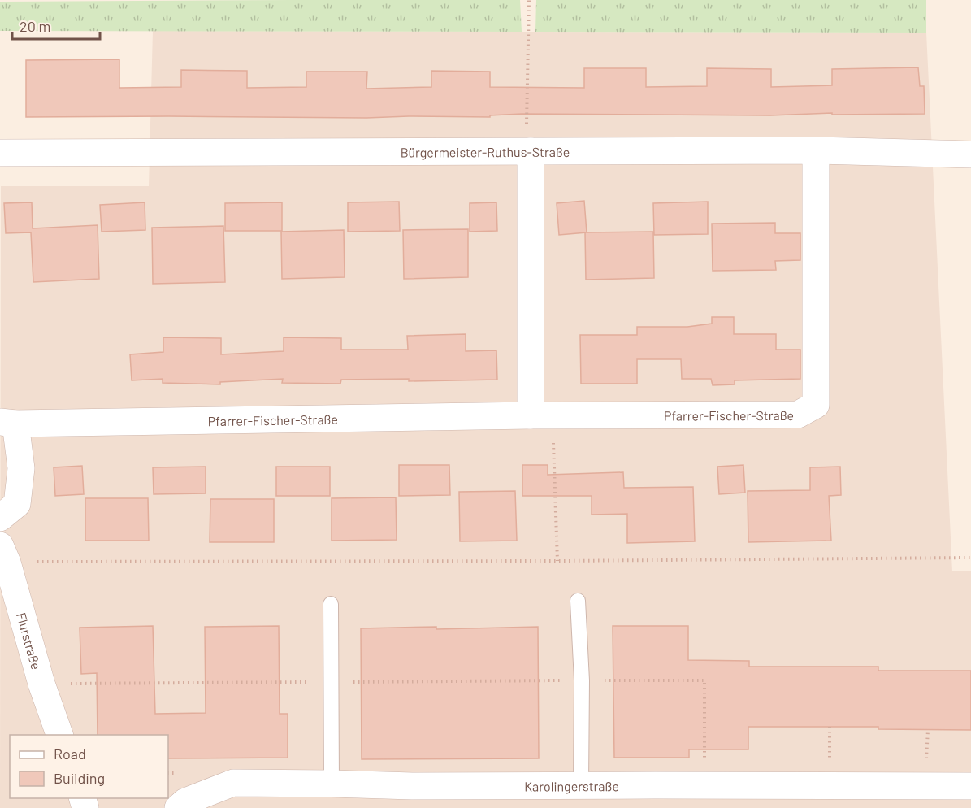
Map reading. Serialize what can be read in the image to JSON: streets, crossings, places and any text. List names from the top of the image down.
{
  "streets": {
    "street": [
      "Bürgermeister-Ruthus-Straße",
      "Pfarrer-Fischer-Straße",
      "Flurstraße",
      "Karolingerstraße"
    ]
  },
  "crossings": [
    ["Bürgermeister-Ruthus-Straße", "Pfarrer-Fischer-Straße"]
  ],
  "legend": ["Road", "Building"],
  "scale_bar": "20 m"
}
